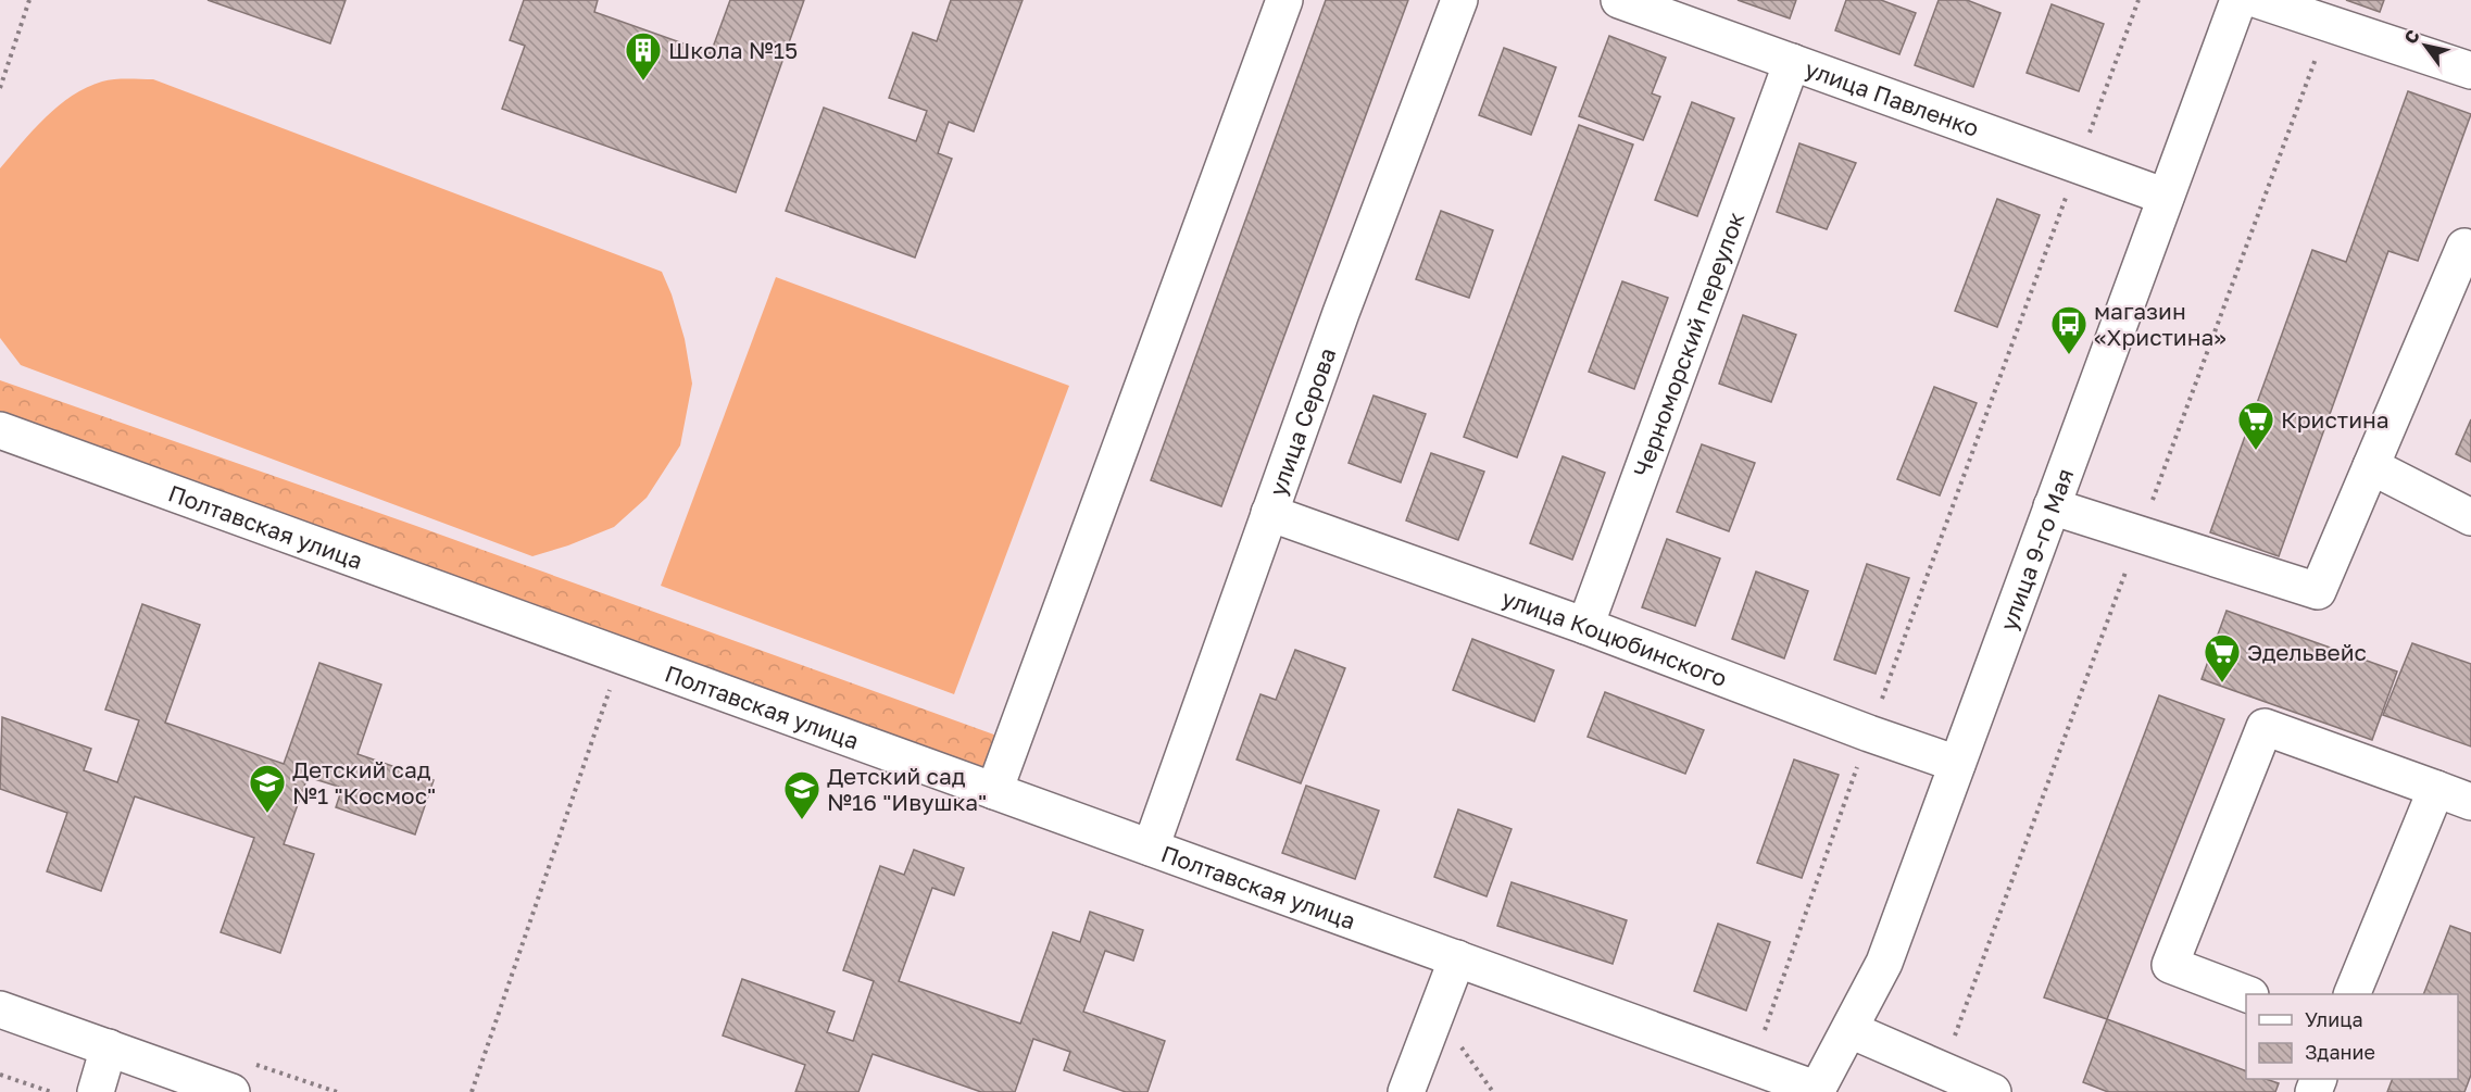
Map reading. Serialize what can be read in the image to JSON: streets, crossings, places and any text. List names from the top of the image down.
{
  "streets": {
    "street": [
      "улица Павленко",
      "Черноморский переулок",
      "улица Серова",
      "Полтавская улица",
      "улица 9-го Мая",
      "улица Коцюбинского"
    ]
  },
  "crossings": [
    ["улица Павленко", "Черноморский переулок"],
    ["улица Павленко", "улица 9-го Мая"],
    ["Черноморский переулок", "улица Коцюбинского"],
    ["улица Серова", "Полтавская улица"],
    ["улица Серова", "улица Коцюбинского"],
    ["Полтавская улица", "улица 9-го Мая"],
    ["улица 9-го Мая", "улица Коцюбинского"]
  ],
  "places": {
    "building": ["Школа №15"],
    "bus stop": ["магазин «Христина»"],
    "supermarket": ["Кристина", "Эдельвейс"],
    "school or university": ["Детский сад №1 \"Космос\"", "Детский сад №16 \"Ивушка\""]
  },
  "legend": ["Улица", "Здание"],
  "north": "top left"
}
